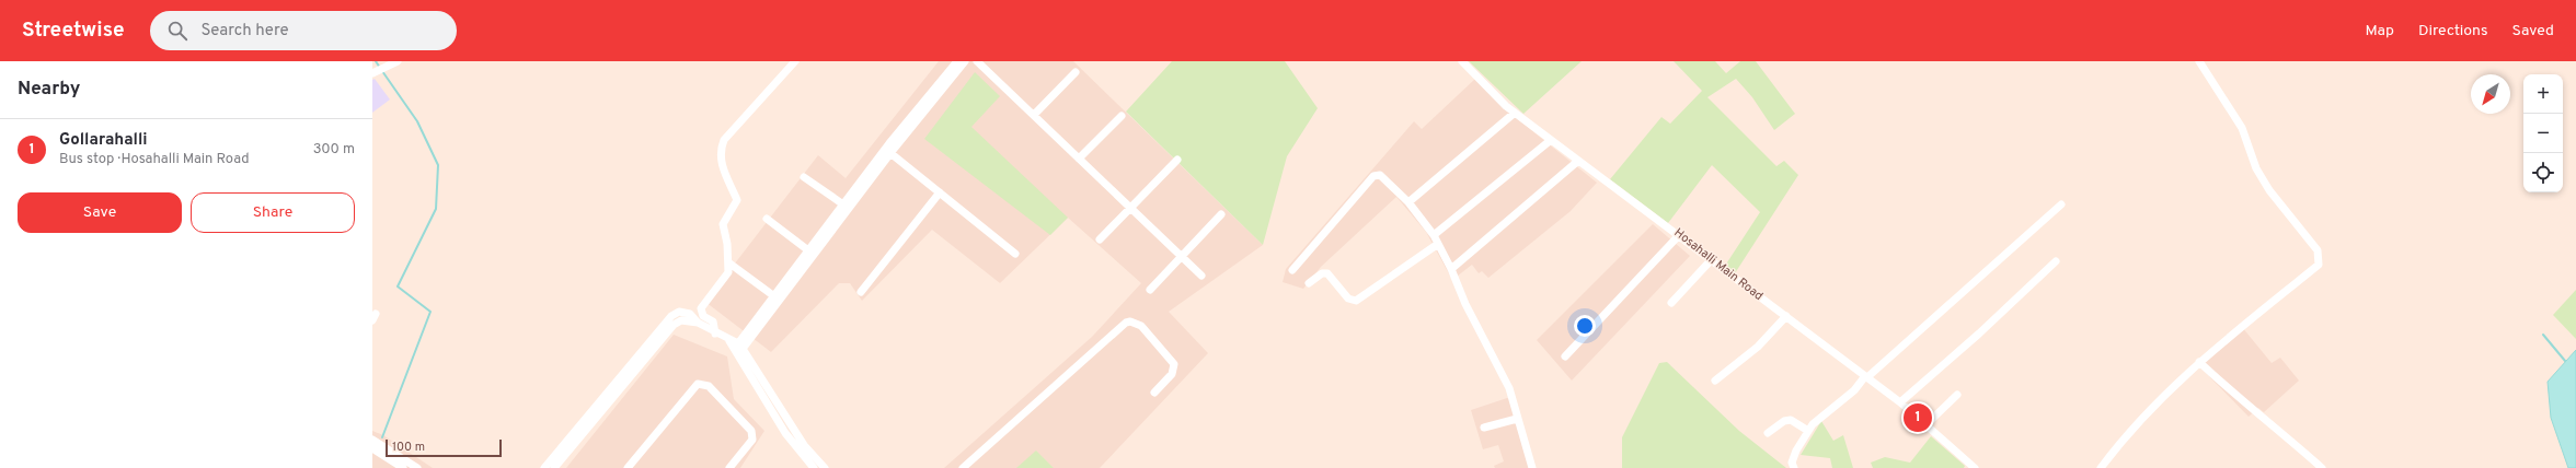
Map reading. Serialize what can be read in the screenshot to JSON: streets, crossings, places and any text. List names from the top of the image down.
{
  "streets": {
    "street": ["Hosahalli Main Road"]
  },
  "scale_bar": "100 m",
  "north": "bottom left",
  "page": {
    "header": "Streetwise",
    "search": "Search here",
    "nav": ["Map", "Directions", "Saved"],
    "heading": "Nearby",
    "map_buttons": ["+", "−"],
    "list": [
      {
        "mark": "1",
        "name": "Gollarahalli",
        "note": "Bus stop · Hosahalli Main Road",
        "value": "300 m"
      }
    ],
    "buttons": ["Save", "Share"],
    "pins": "1",
    "scale": "100 m"
  }
}
